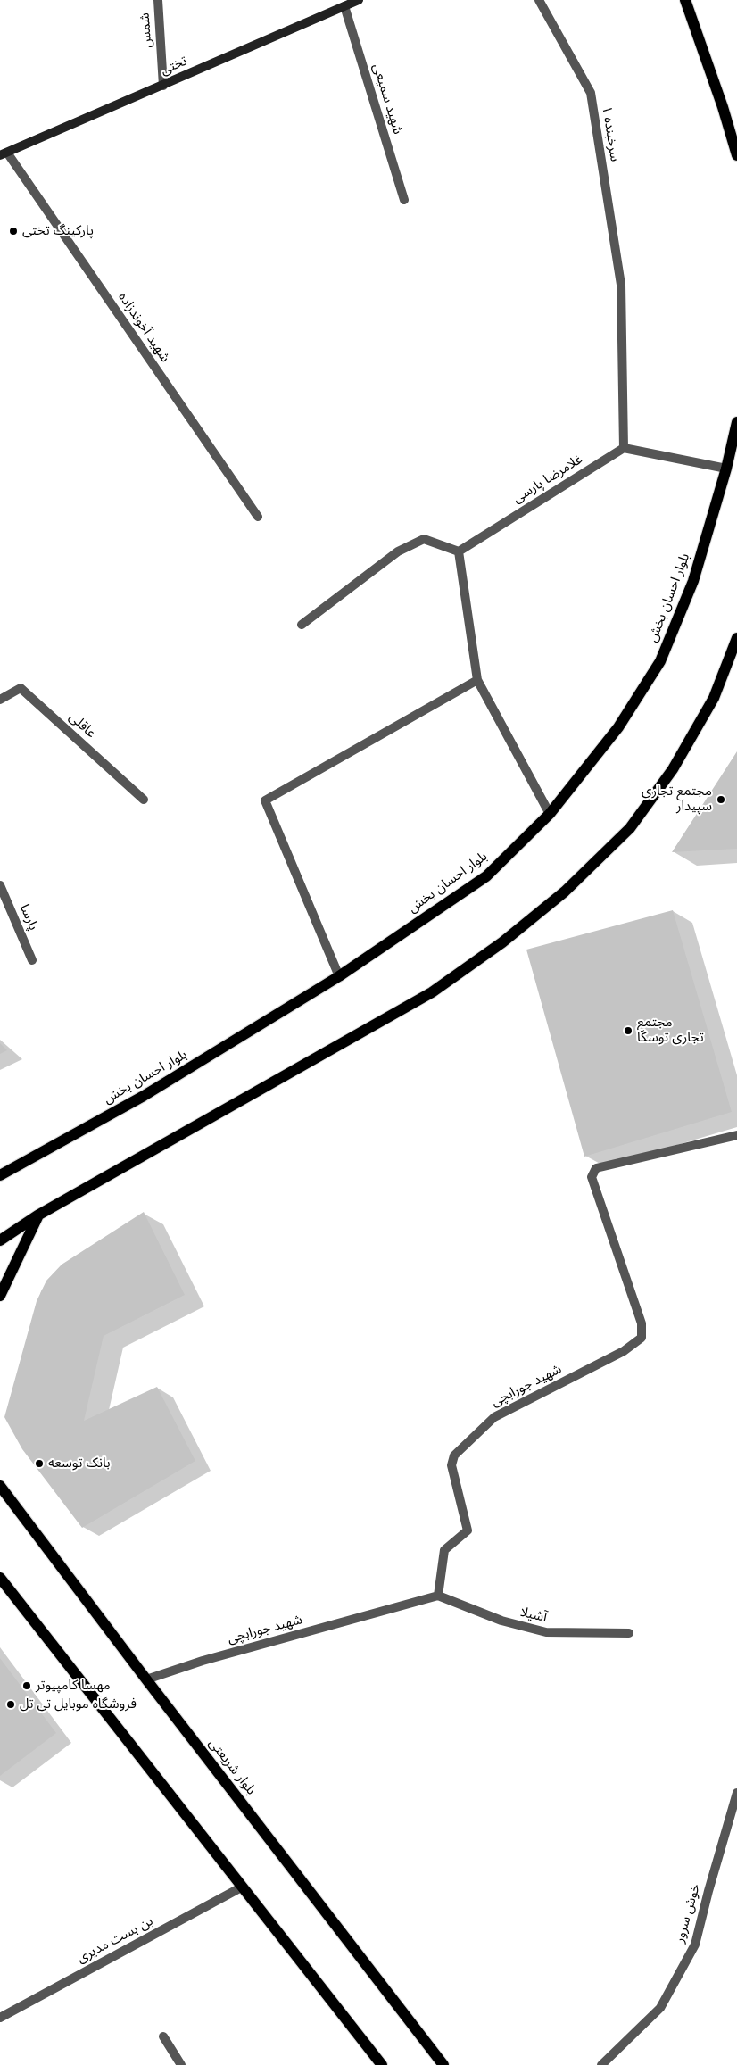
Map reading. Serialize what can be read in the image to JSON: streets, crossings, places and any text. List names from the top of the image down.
{
  "streets": {
    "main road": ["تختی", "بلوار احسان بخش", "بلوار شریعتی"],
    "street": [
      "شمس",
      "شهید سمیعی",
      "سرخبنده ۱",
      "شهید آخوندزاده",
      "غلامرضا پارسی",
      "عاقلی",
      "پارسا",
      "شهید جورابچی",
      "آشیلا",
      "خوش سرور",
      "بن بست مدیری"
    ]
  },
  "crossings": [
    ["شمس", "تختی"],
    ["تختی", "شهید سمیعی"],
    ["تختی", "شهید آخوندزاده"],
    ["سرخبنده ۱", "غلامرضا پارسی"],
    ["شهید جورابچی", "آشیلا"],
    ["شهید جورابچی", "بلوار شریعتی"]
  ],
  "places": [
    "پارکینگ تختی",
    "مجتمع تجاری سپیدار",
    "مجتمع تجاری توسکا",
    "بانک توسعه",
    "مهسا کامپیوتر",
    "فروشگاه موبایل تی تل"
  ]
}
